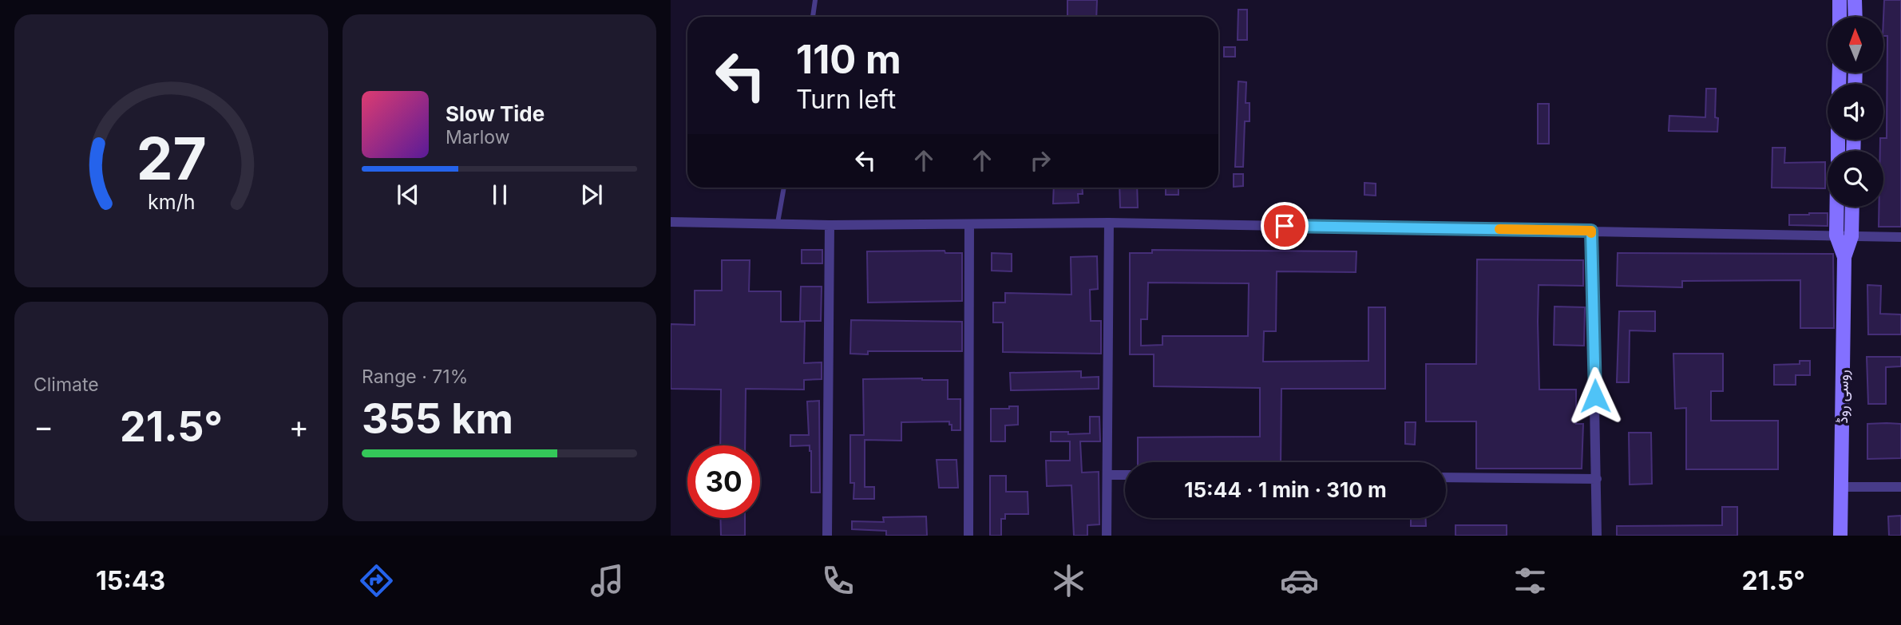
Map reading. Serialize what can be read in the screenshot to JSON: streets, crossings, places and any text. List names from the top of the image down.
{
  "streets": {
    "main road": ["روسی روڈ"]
  },
  "north": "top",
  "page": {
    "turn": ["110 m", "Turn left"],
    "song": ["Slow Tide", "Marlow"],
    "tile": [
      "Climate",
      ["Range · 71%", "355 km"]
    ],
    "heat": ["−", "21.5°", "+"],
    "limit": "30",
    "trip": "15:44 · 1 min · 310 m",
    "tabs": ["15:43", "21.5°"],
    "gauge": ["27", "km/h"]
  }
}
